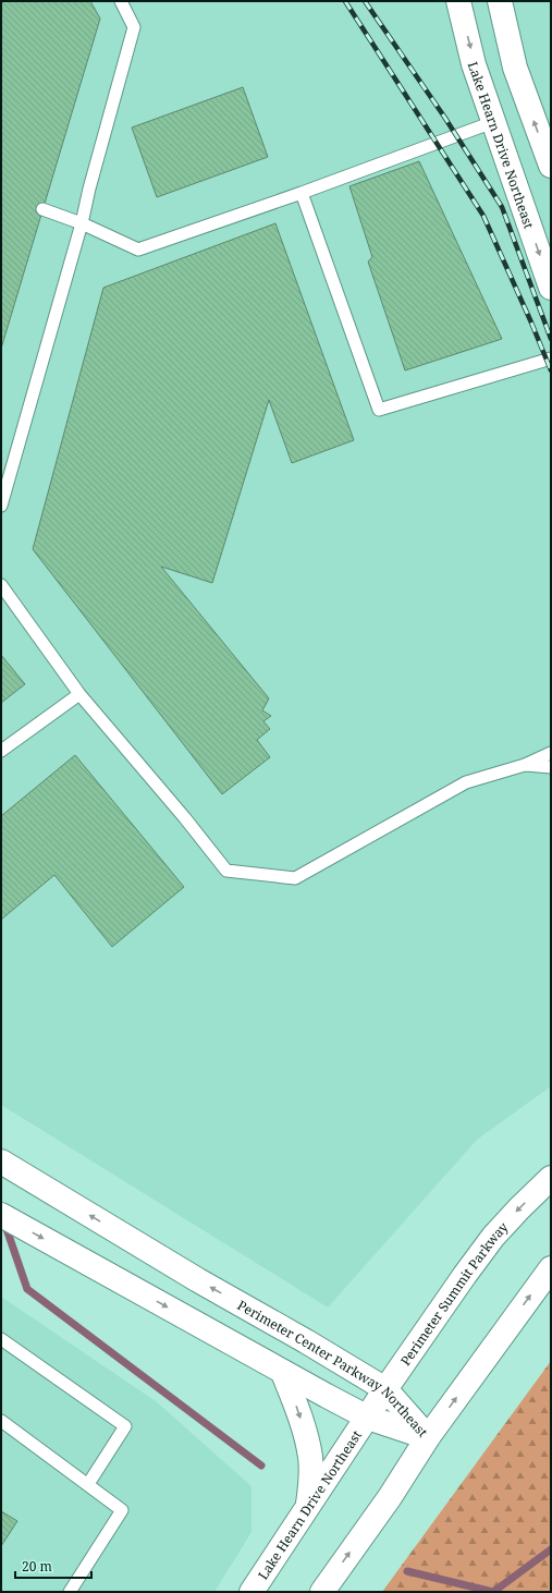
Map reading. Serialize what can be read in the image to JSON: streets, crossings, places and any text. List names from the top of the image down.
{
  "streets": {
    "main road": ["Lake Hearn Drive Northeast", "Perimeter Summit Parkway", "Perimeter Center Parkway Northeast"]
  },
  "crossings": [
    ["Lake Hearn Drive Northeast", "Perimeter Summit Parkway"],
    ["Lake Hearn Drive Northeast", "Perimeter Center Parkway Northeast"],
    ["Perimeter Summit Parkway", "Perimeter Center Parkway Northeast"]
  ],
  "scale_bar": "20 m"
}
